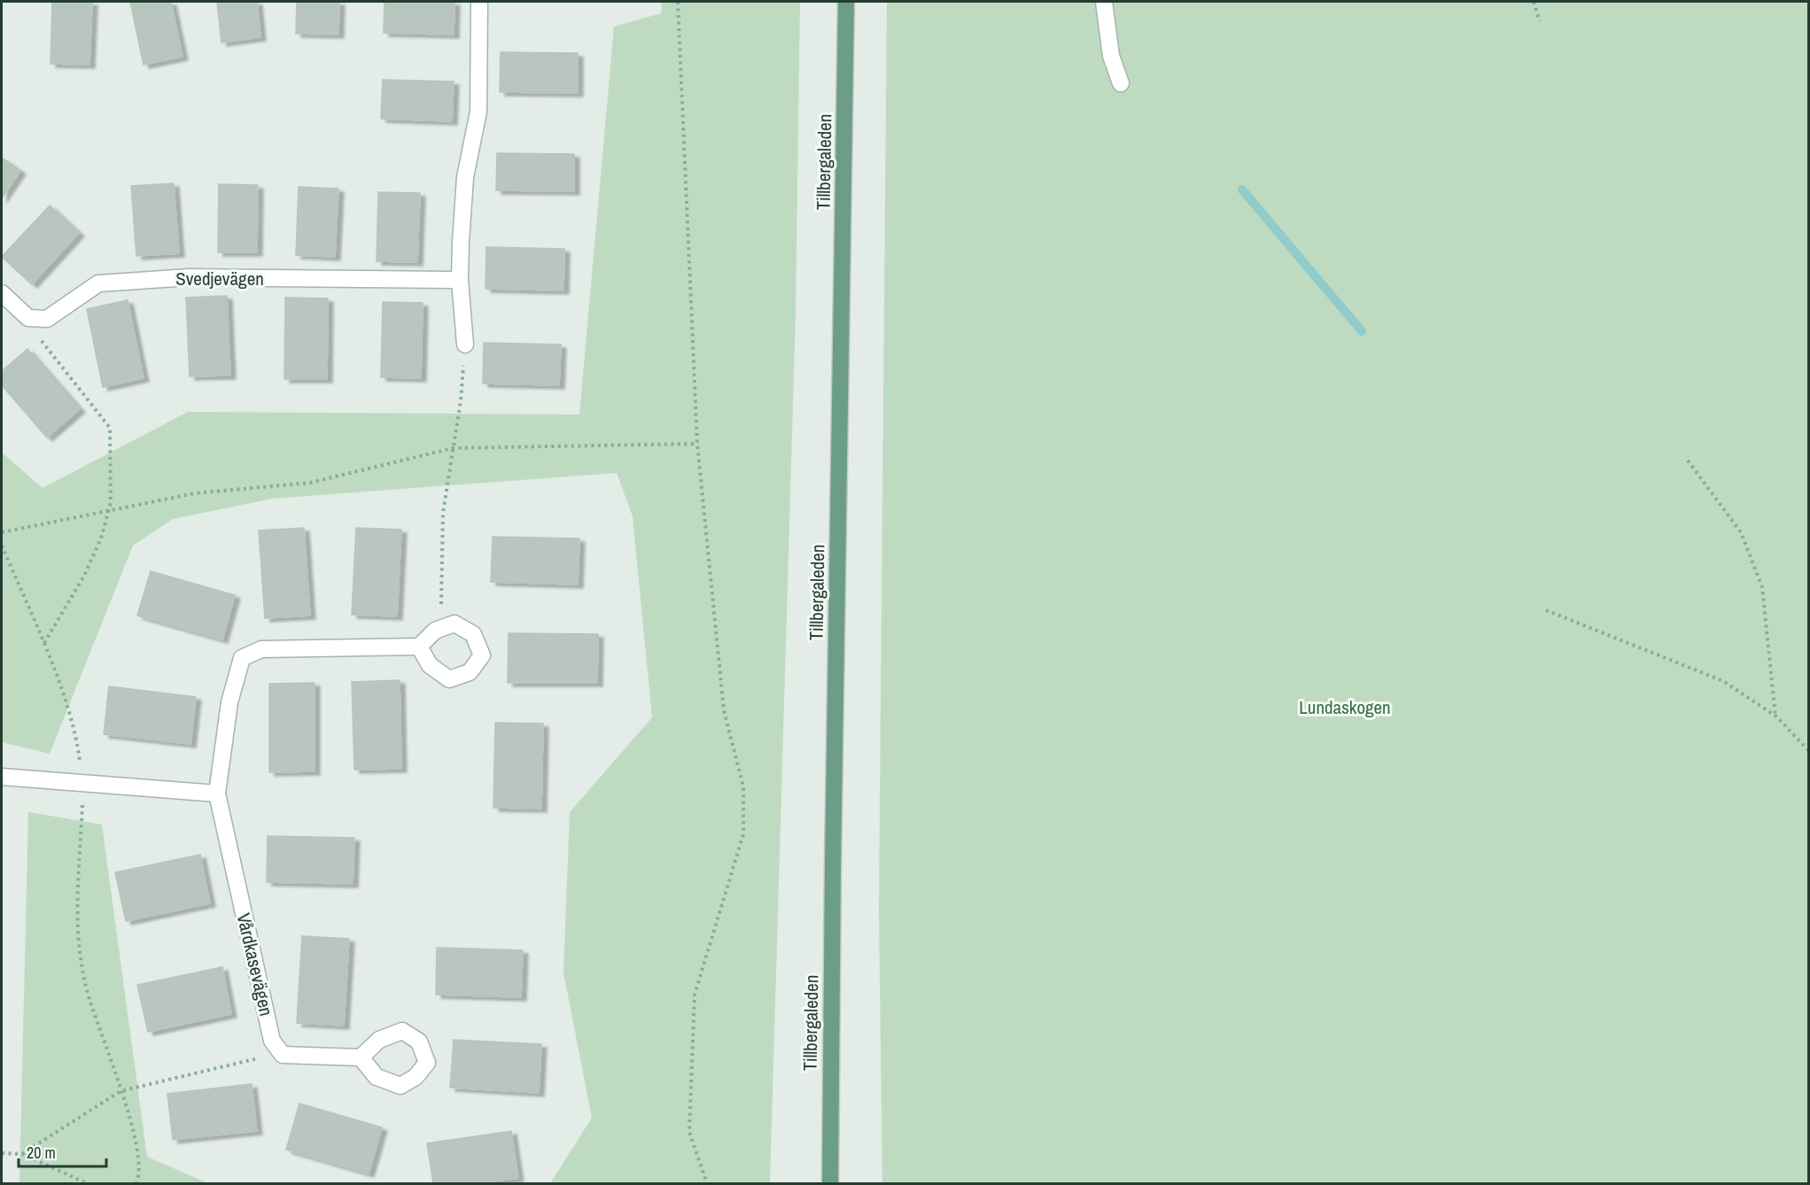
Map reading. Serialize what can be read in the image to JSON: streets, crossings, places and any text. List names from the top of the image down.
{
  "streets": {
    "main road": ["Tillbergaleden"],
    "street": ["Svedjevägen", "Vårdkasevägen"]
  },
  "parks": ["Lundaskogen"],
  "scale_bar": "20 m"
}
